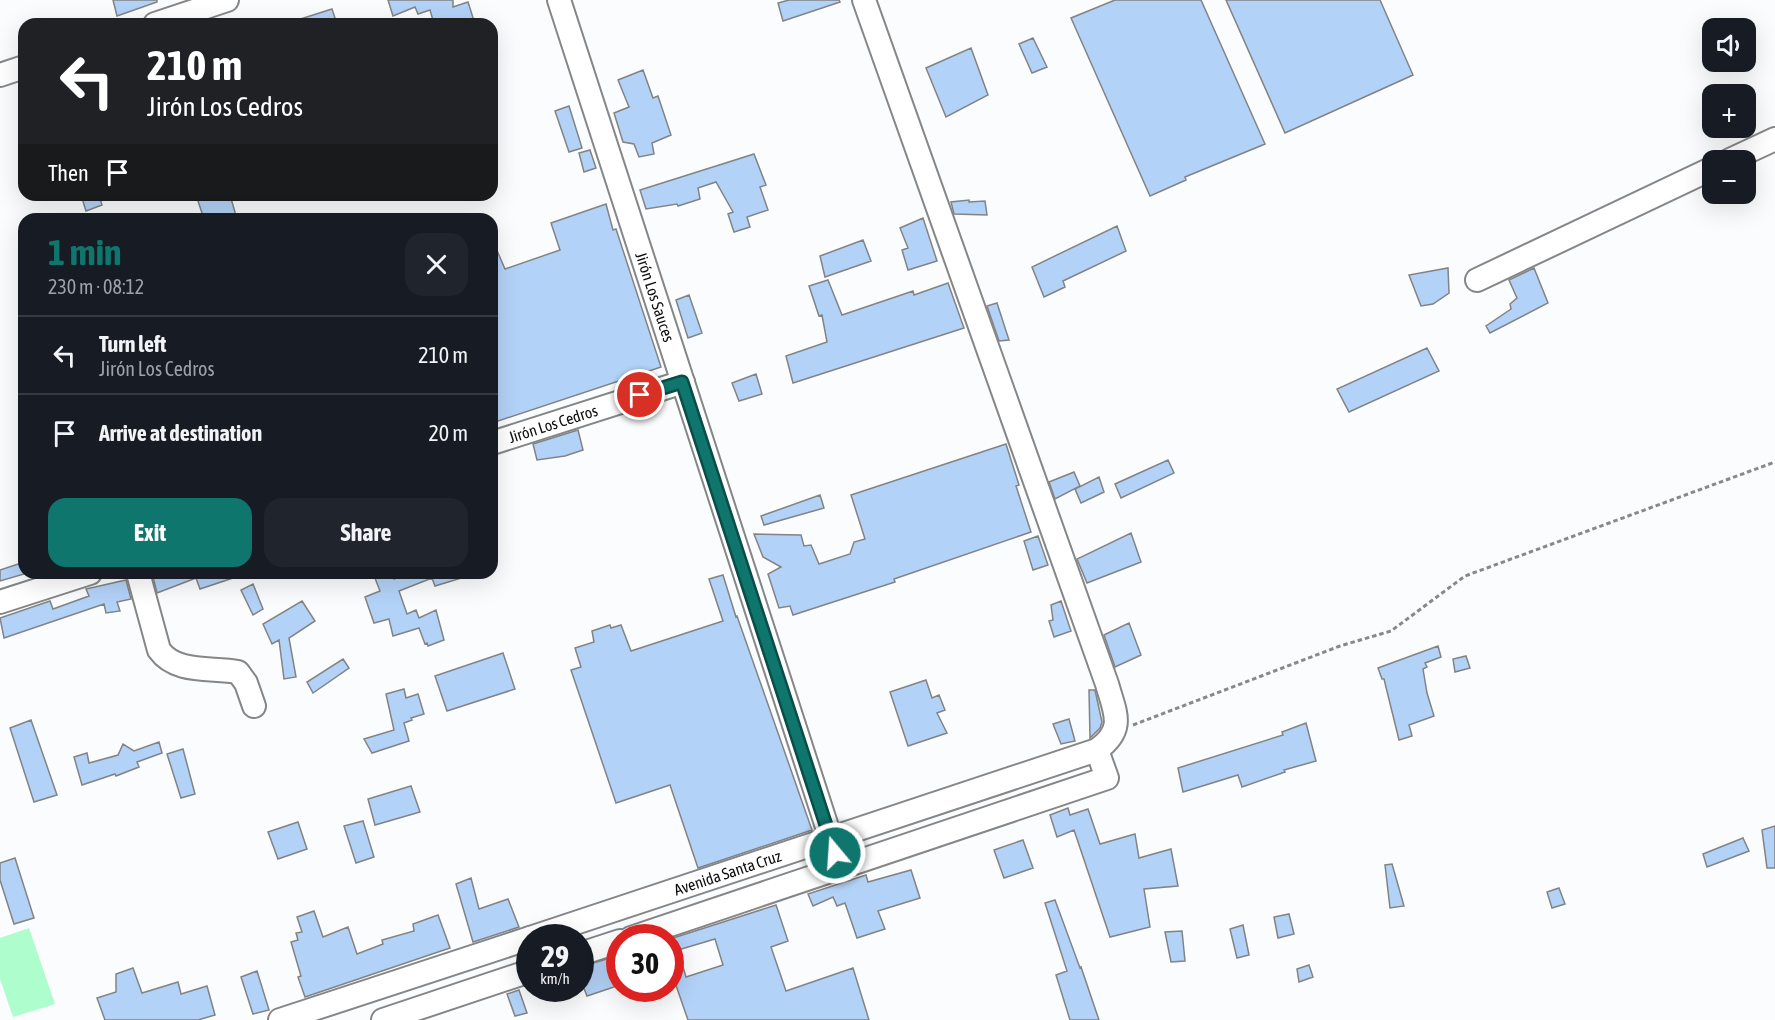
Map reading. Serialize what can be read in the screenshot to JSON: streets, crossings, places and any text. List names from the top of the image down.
{
  "streets": {
    "street": ["Jirón Los Sauces", "Jirón Los Cedros", "Avenida Santa Cruz"]
  },
  "crossings": [
    ["Jirón Los Sauces", "Jirón Los Cedros"],
    ["Jirón Los Sauces", "Avenida Santa Cruz"]
  ],
  "page": {
    "map_buttons": ["+", "−"],
    "turn": ["210 m", "Jirón Los Cedros"],
    "then": "Then",
    "heading": ["1 min", "230 m · 08:12"],
    "list": [
      {
        "name": "Turn left",
        "note": "Jirón Los Cedros",
        "value": "210 m"
      },
      {
        "name": "Arrive at destination",
        "value": "20 m"
      }
    ],
    "buttons": ["Exit", "Share"],
    "speed": "29 km/h",
    "limit": "30"
  }
}
